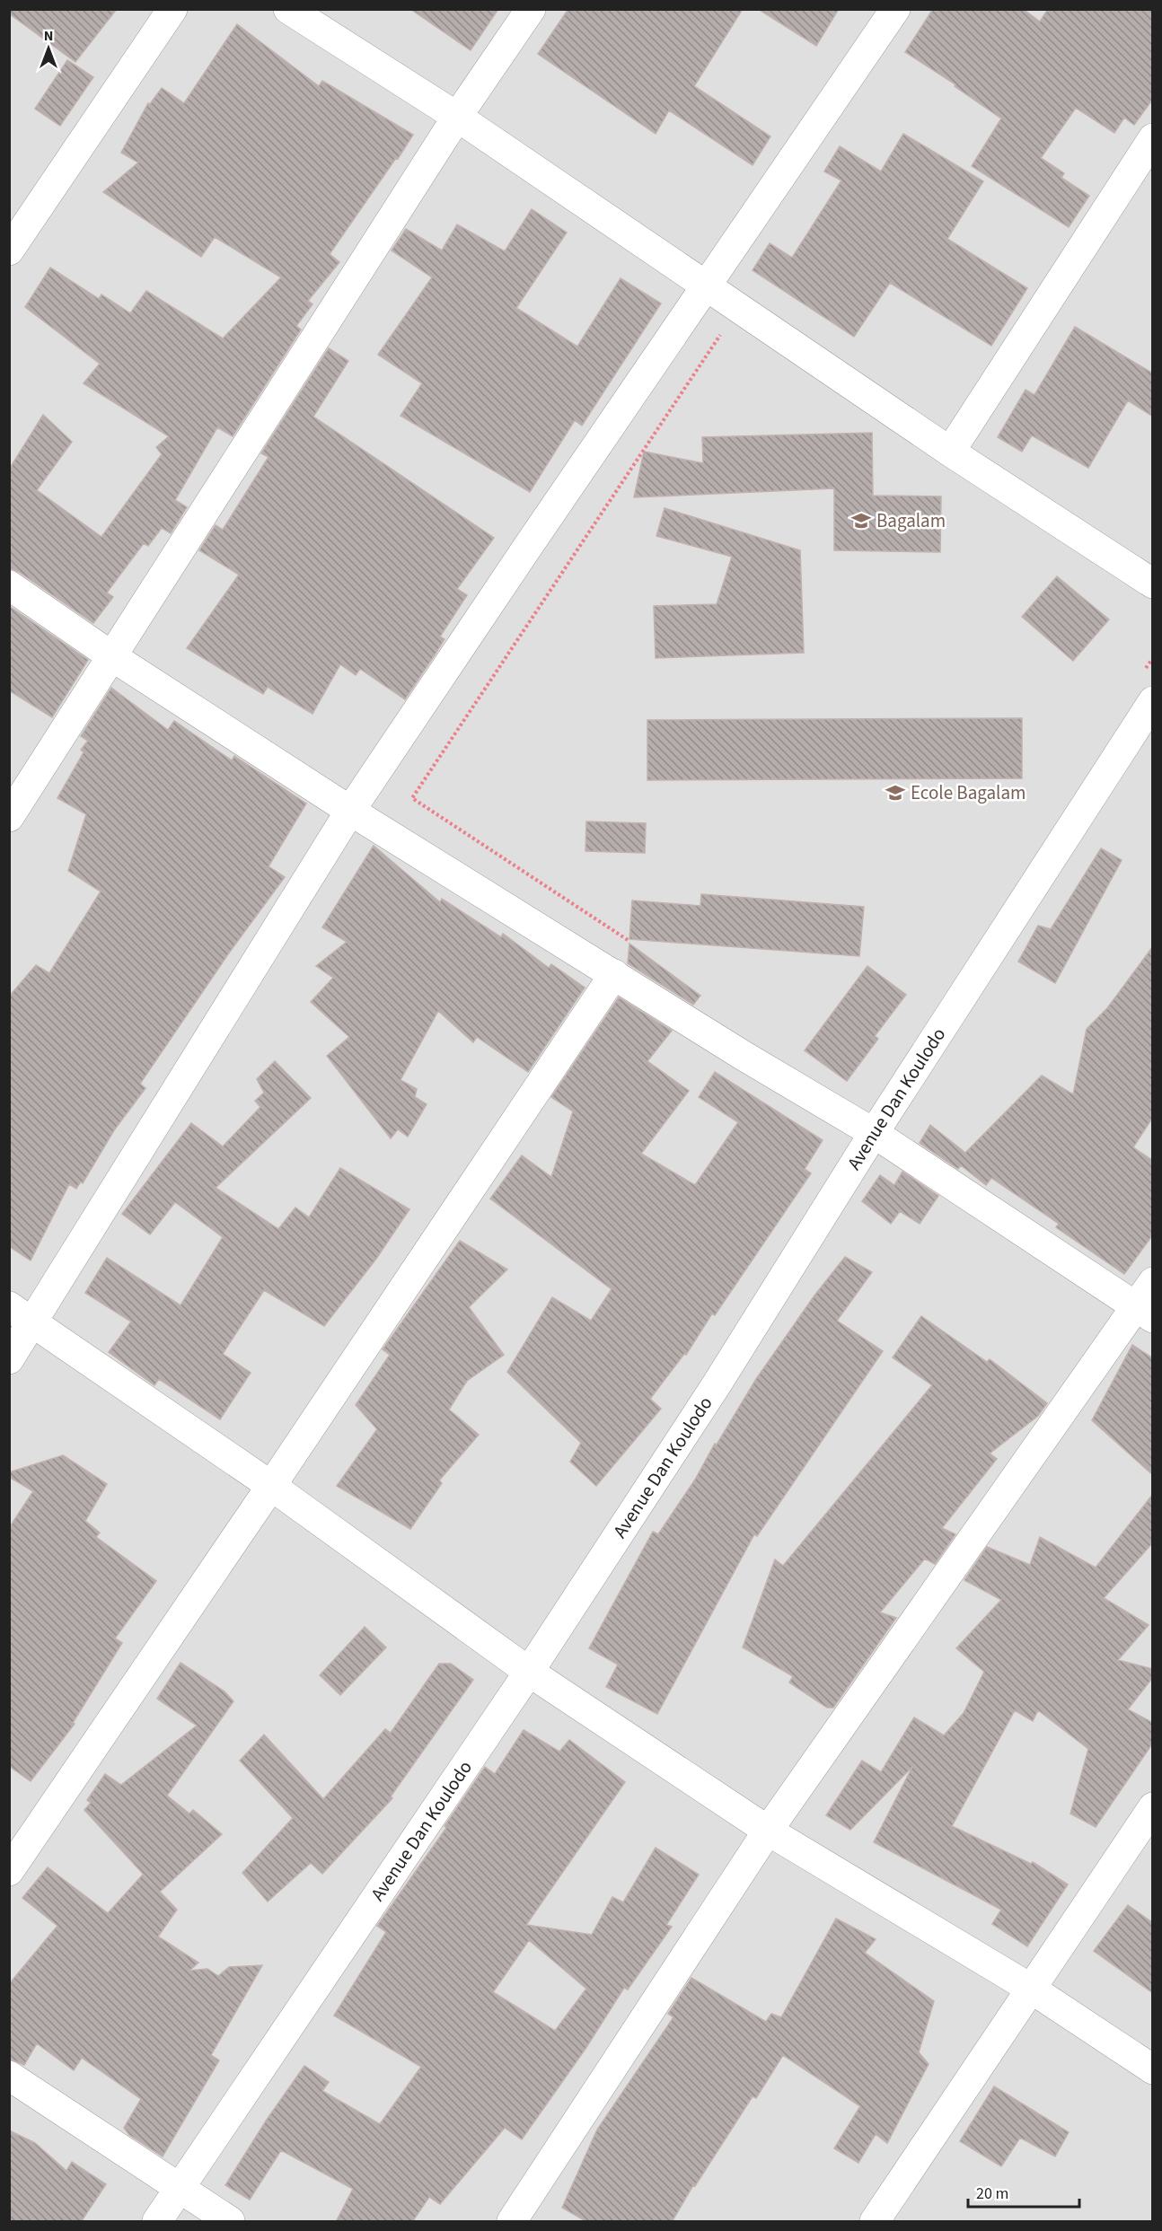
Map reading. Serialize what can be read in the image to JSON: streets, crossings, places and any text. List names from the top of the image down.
{
  "streets": {
    "street": ["Avenue Dan Koulodo"]
  },
  "places": {
    "school or university": ["Bagalam", "Ecole Bagalam"]
  },
  "scale_bar": "20 m",
  "north": "top"
}
